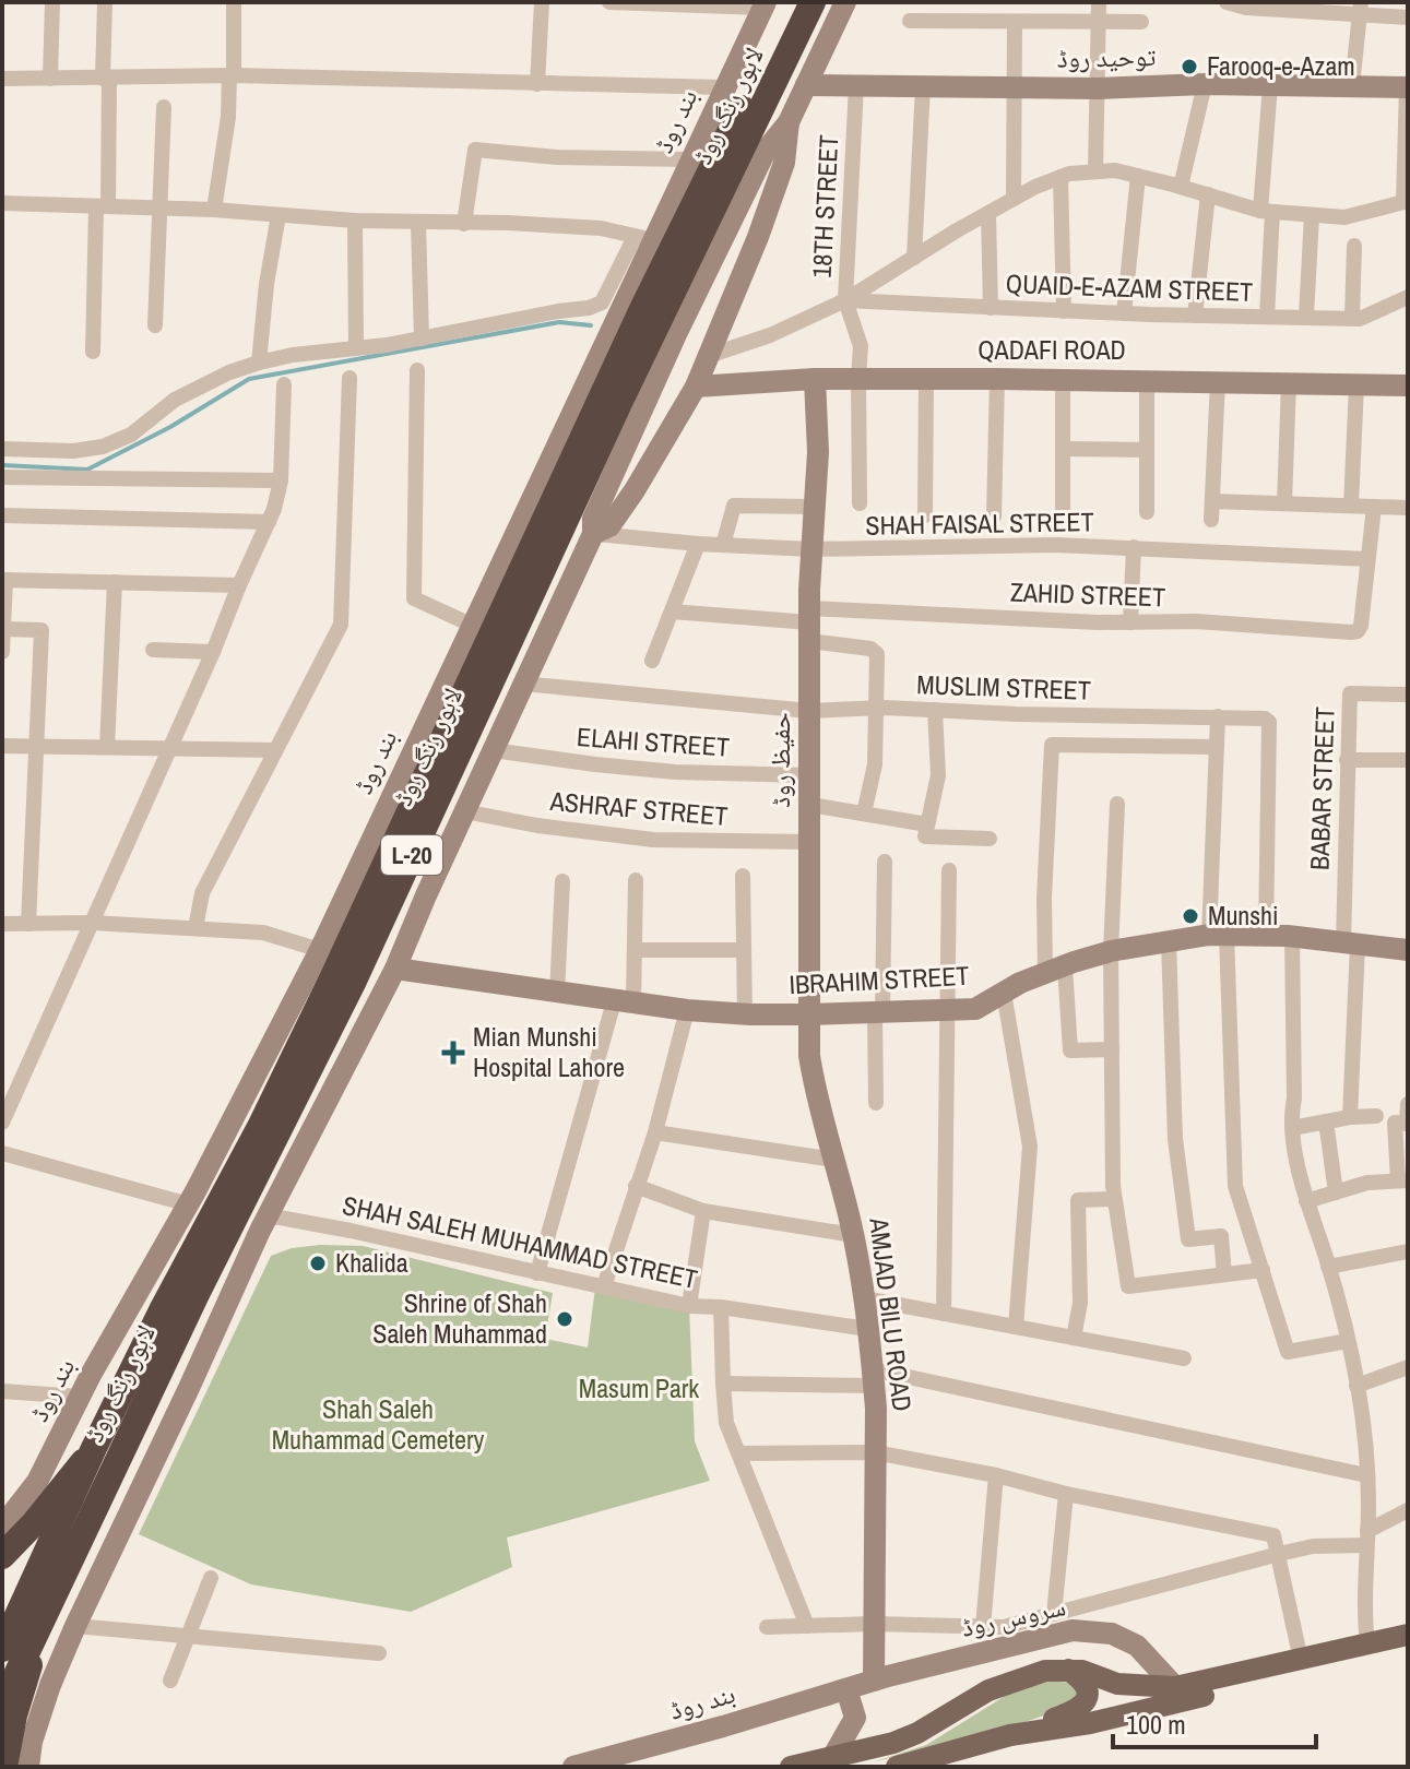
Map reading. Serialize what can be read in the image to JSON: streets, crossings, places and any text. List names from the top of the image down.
{
  "streets": {
    "highway": ["لاہور رنگ روڈ", "L-20"],
    "main road": [
      "توحید روڈ",
      "بند روڈ",
      "QADAFI ROAD",
      "حفیظ روڈ",
      "IBRAHIM STREET",
      "AMJAD BILU ROAD",
      "سروس روڈ"
    ],
    "street": [
      "18TH STREET",
      "QUAID-E-AZAM STREET",
      "SHAH FAISAL STREET",
      "ZAHID STREET",
      "MUSLIM STREET",
      "ELAHI STREET",
      "BABAR STREET",
      "ASHRAF STREET",
      "SHAH SALEH MUHAMMAD STREET"
    ]
  },
  "crossings": [
    ["توحید روڈ", "18TH STREET"],
    ["بند روڈ", "سروس روڈ"],
    ["18TH STREET", "QUAID-E-AZAM STREET"],
    ["18TH STREET", "QADAFI ROAD"],
    ["QADAFI ROAD", "حفیظ روڈ"],
    ["SHAH FAISAL STREET", "ZAHID STREET"],
    ["SHAH FAISAL STREET", "حفیظ روڈ"],
    ["ZAHID STREET", "حفیظ روڈ"],
    ["MUSLIM STREET", "حفیظ روڈ"],
    ["MUSLIM STREET", "IBRAHIM STREET"],
    ["ELAHI STREET", "حفیظ روڈ"],
    ["حفیظ روڈ", "ASHRAF STREET"],
    ["حفیظ روڈ", "IBRAHIM STREET"],
    ["حفیظ روڈ", "AMJAD BILU ROAD"],
    ["BABAR STREET", "IBRAHIM STREET"],
    ["IBRAHIM STREET", "AMJAD BILU ROAD"],
    ["SHAH SALEH MUHAMMAD STREET", "AMJAD BILU ROAD"],
    ["AMJAD BILU ROAD", "سروس روڈ"]
  ],
  "parks": ["Masum Park", "Shah Saleh Muhammad Cemetery"],
  "places": {
    "other": [
      "Farooq-e-Azam",
      "Munshi",
      "Khalida",
      "Shrine of Shah Saleh Muhammad"
    ],
    "health": ["Mian Munshi Hospital Lahore"]
  },
  "scale_bar": "100 m"
}
